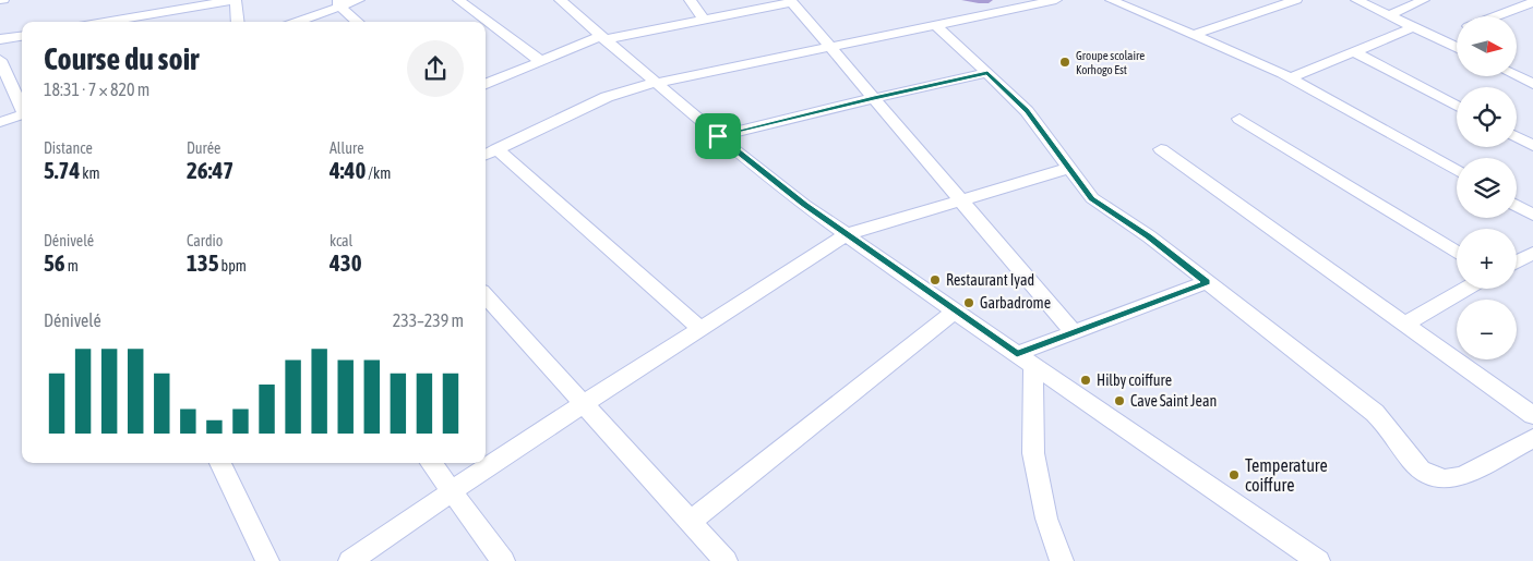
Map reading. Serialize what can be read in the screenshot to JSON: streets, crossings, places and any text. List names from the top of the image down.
{
  "places": [
    "Groupe scolaire Korhogo Est",
    "Restaurant Iyad",
    "Garbadrome",
    "Hilby coiffure",
    "Cave Saint Jean",
    "Temperature coiffure"
  ],
  "north": "right",
  "page": {
    "map_buttons": ["+", "−"],
    "heading": ["Course du soir", "18:31 · 7 × 820 m"],
    "stats": [
      ["Distance", "5.74 km"],
      ["Durée", "26:47"],
      ["Allure", "4:40 /km"],
      ["Dénivelé", "56 m"],
      ["Cardio", "135 bpm"],
      ["kcal", "430"]
    ],
    "chart": ["Dénivelé", "233–239 m"]
  }
}
